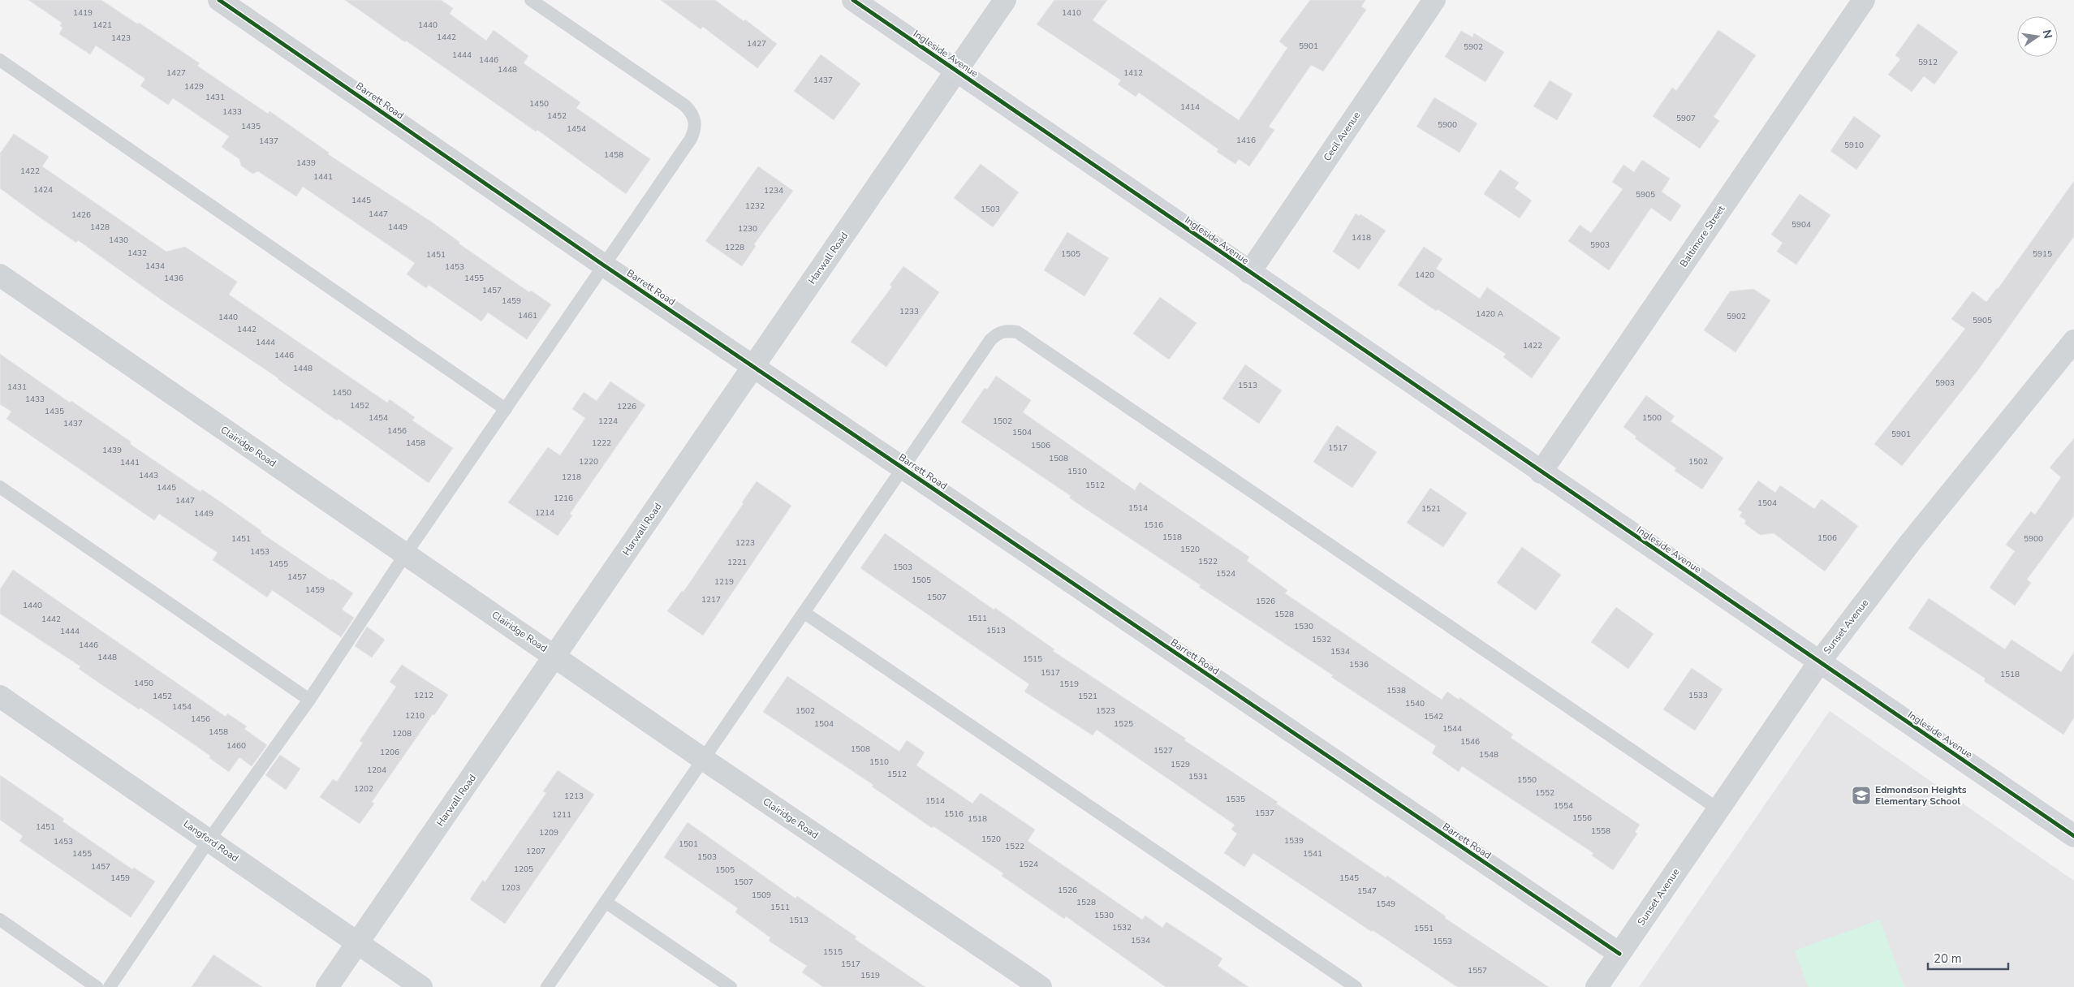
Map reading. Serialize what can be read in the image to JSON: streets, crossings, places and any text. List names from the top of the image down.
{
  "streets": {
    "main road": ["Ingleside Avenue"],
    "street": [
      "Barrett Road",
      "Cecil Avenue",
      "Baltimore Street",
      "Harwall Road",
      "Clairidge Road",
      "Sunset Avenue",
      "Langford Road"
    ]
  },
  "crossings": [
    ["Ingleside Avenue", "Cecil Avenue"],
    ["Ingleside Avenue", "Baltimore Street"],
    ["Ingleside Avenue", "Harwall Road"],
    ["Ingleside Avenue", "Sunset Avenue"],
    ["Barrett Road", "Harwall Road"],
    ["Barrett Road", "Sunset Avenue"],
    ["Harwall Road", "Clairidge Road"],
    ["Harwall Road", "Langford Road"]
  ],
  "places": {
    "school or university": ["Edmondson Heights Elementary School"]
  },
  "house_numbers": [
    "1419",
    "1410",
    "1421",
    "1440",
    "1442",
    "1423",
    "1427",
    "5901",
    "5902",
    "1444",
    "1446",
    "5912",
    "1448",
    "1427",
    "1412",
    "1437",
    "1429",
    "1431",
    "1450",
    "1414",
    "1433",
    "1452",
    "5907",
    "5900",
    "1435",
    "1454",
    "1416",
    "1437",
    "5910",
    "1458",
    "1439",
    "1422",
    "1441",
    "1424",
    "1234",
    "5905",
    "1445",
    "1232",
    "1503",
    "1447",
    "1426",
    "5904",
    "1428",
    "1449",
    "1230",
    "1418",
    "1430",
    "5903",
    "1228",
    "1432",
    "1505",
    "5915",
    "1451",
    "1434",
    "1453",
    "1420",
    "1436",
    "1455",
    "1457",
    "1459",
    "1233",
    "1420 A",
    "1461",
    "5902",
    "1440",
    "5905",
    "1442",
    "1444",
    "1422",
    "1446",
    "1448",
    "5903",
    "1513",
    "1431",
    "1450",
    "1433",
    "1452",
    "1226",
    "1435",
    "1454",
    "1500",
    "1224",
    "1502",
    "1437",
    "1456",
    "1504",
    "5901",
    "1458",
    "1222",
    "1506",
    "1517",
    "1439",
    "1508",
    "1220",
    "1502",
    "1441",
    "1510",
    "1443",
    "1218",
    "1512",
    "1445",
    "1216",
    "1447",
    "1504",
    "1514",
    "1521",
    "1214",
    "1449",
    "1516",
    "1518",
    "1506",
    "1451",
    "5900",
    "1223",
    "1520",
    "1453",
    "1522",
    "1221",
    "1455",
    "1503",
    "1524",
    "1457",
    "1505",
    "1219",
    "1459",
    "1507",
    "1217",
    "1526",
    "1440",
    "1528",
    "1511",
    "1442",
    "1530",
    "1513",
    "1444",
    "1532",
    "1446",
    "1534",
    "1448",
    "1515",
    "1536",
    "1517",
    "1518",
    "1450",
    "1519",
    "1538",
    "1212",
    "1533",
    "1452",
    "1521",
    "1540",
    "1454",
    "1502",
    "1523",
    "1210",
    "1542",
    "1456",
    "1504",
    "1525",
    "1544",
    "1458",
    "1208",
    "1546",
    "1460",
    "1508",
    "1527",
    "1206",
    "1548",
    "1510",
    "1529",
    "1204",
    "1512",
    "1531",
    "1550",
    "1202",
    "1552",
    "1213",
    "1535",
    "1514",
    "1554",
    "1537",
    "1516",
    "1211",
    "1556",
    "1518",
    "1451",
    "1558",
    "1209",
    "1520",
    "1539",
    "1453",
    "1501",
    "1522",
    "1207",
    "1455",
    "1541",
    "1503",
    "1524",
    "1457",
    "1205",
    "1505",
    "1459",
    "1545",
    "1507",
    "1203",
    "1526",
    "1547",
    "1509",
    "1528",
    "1549",
    "1511",
    "1530",
    "1513",
    "1532",
    "1551",
    "1534",
    "1553",
    "1515",
    "1517",
    "1557",
    "1519"
  ],
  "scale_bar": "20 m",
  "north": "right"
}
